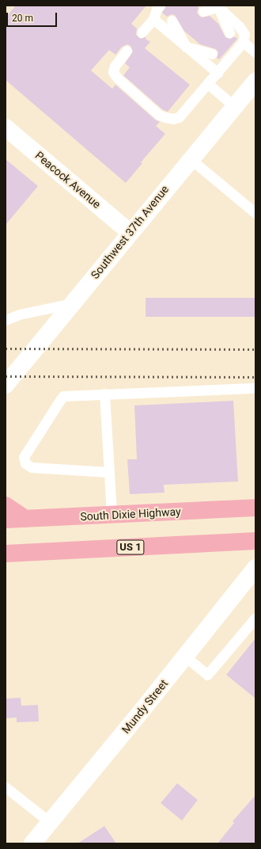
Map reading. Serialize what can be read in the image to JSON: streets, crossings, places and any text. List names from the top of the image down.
{
  "streets": {
    "highway": ["South Dixie Highway", "US 1"],
    "street": ["Peacock Avenue", "Southwest 37th Avenue", "Mundy Street"]
  },
  "crossings": [
    ["Peacock Avenue", "Southwest 37th Avenue"]
  ],
  "scale_bar": "20 m"
}
